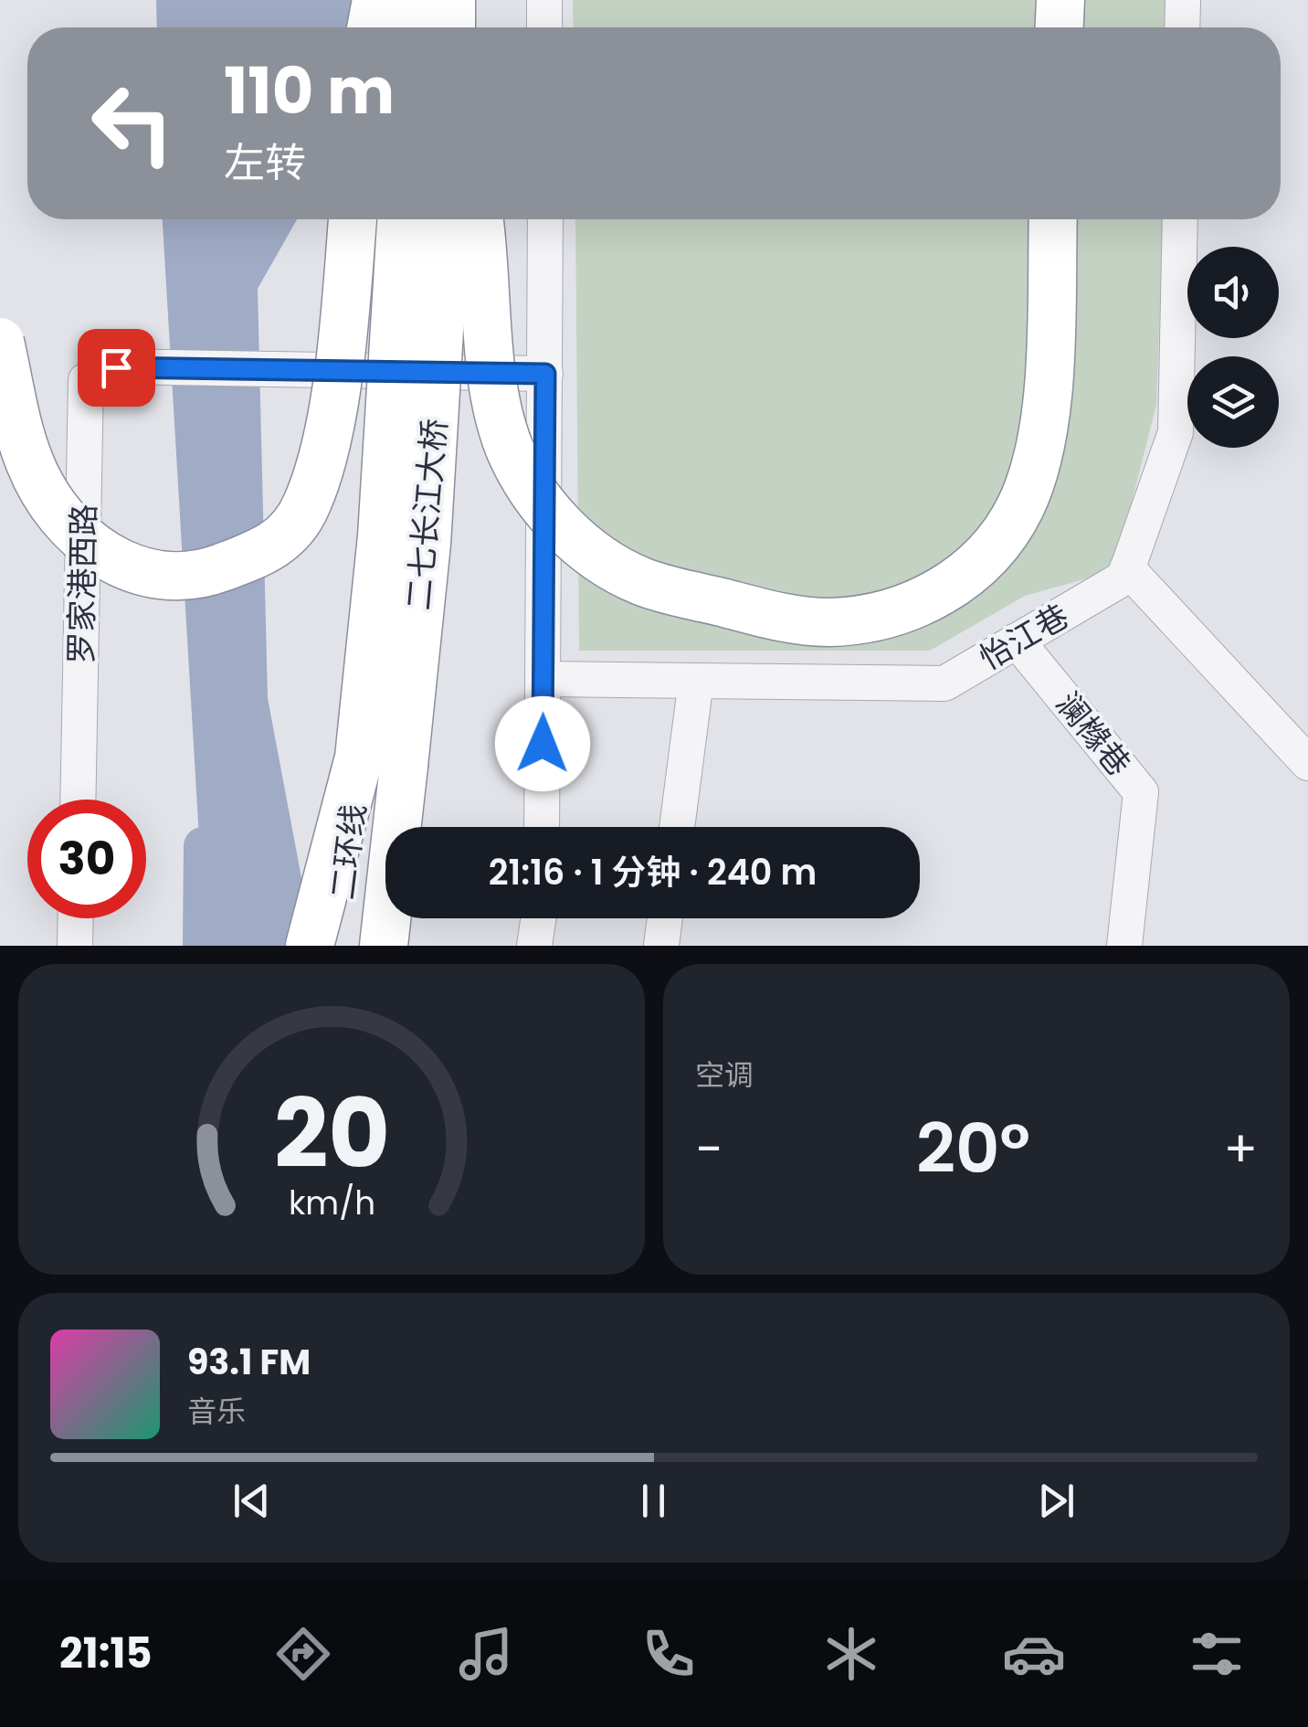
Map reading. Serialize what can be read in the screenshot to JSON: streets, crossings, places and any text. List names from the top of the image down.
{
  "streets": {
    "highway": ["二七长江大桥", "二环线"],
    "street": ["罗家港西路", "怡江巷", "澜橼巷"]
  },
  "crossings": [
    ["二七长江大桥", "二环线"],
    ["怡江巷", "澜橼巷"]
  ],
  "page": {
    "turn": ["110 m", "左转"],
    "limit": "30",
    "trip": "21:16 · 1 分钟 · 240 m",
    "tile": "空调",
    "heat": ["−", "20°", "+"],
    "song": ["93.1 FM", "音乐"],
    "tabs": "21:15",
    "gauge": ["20", "km/h"]
  }
}
